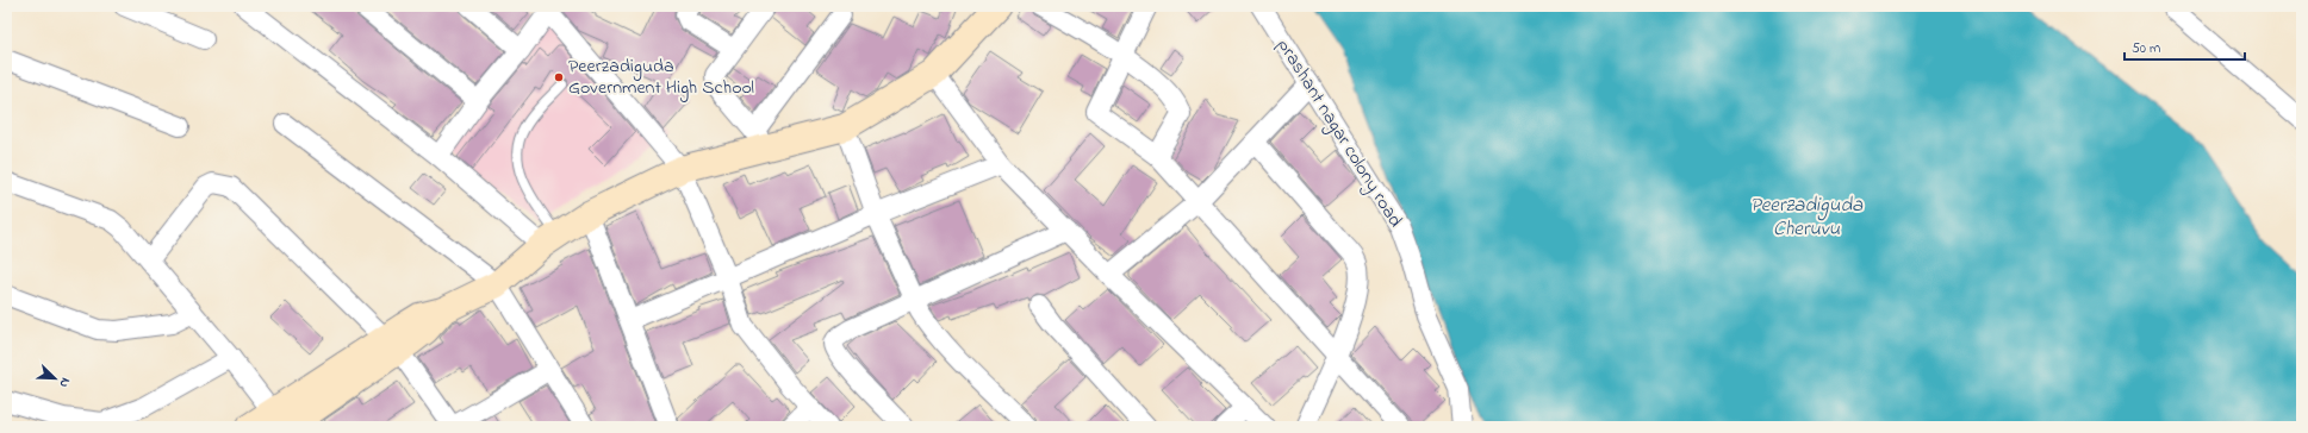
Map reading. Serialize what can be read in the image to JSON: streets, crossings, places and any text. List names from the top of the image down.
{
  "streets": {
    "street": ["prashant nagar colony road"]
  },
  "water": ["Peerzadiguda Cheruvu"],
  "places": ["Peerzadiguda Government High School"],
  "scale_bar": "50 m",
  "north": "bottom right"
}
